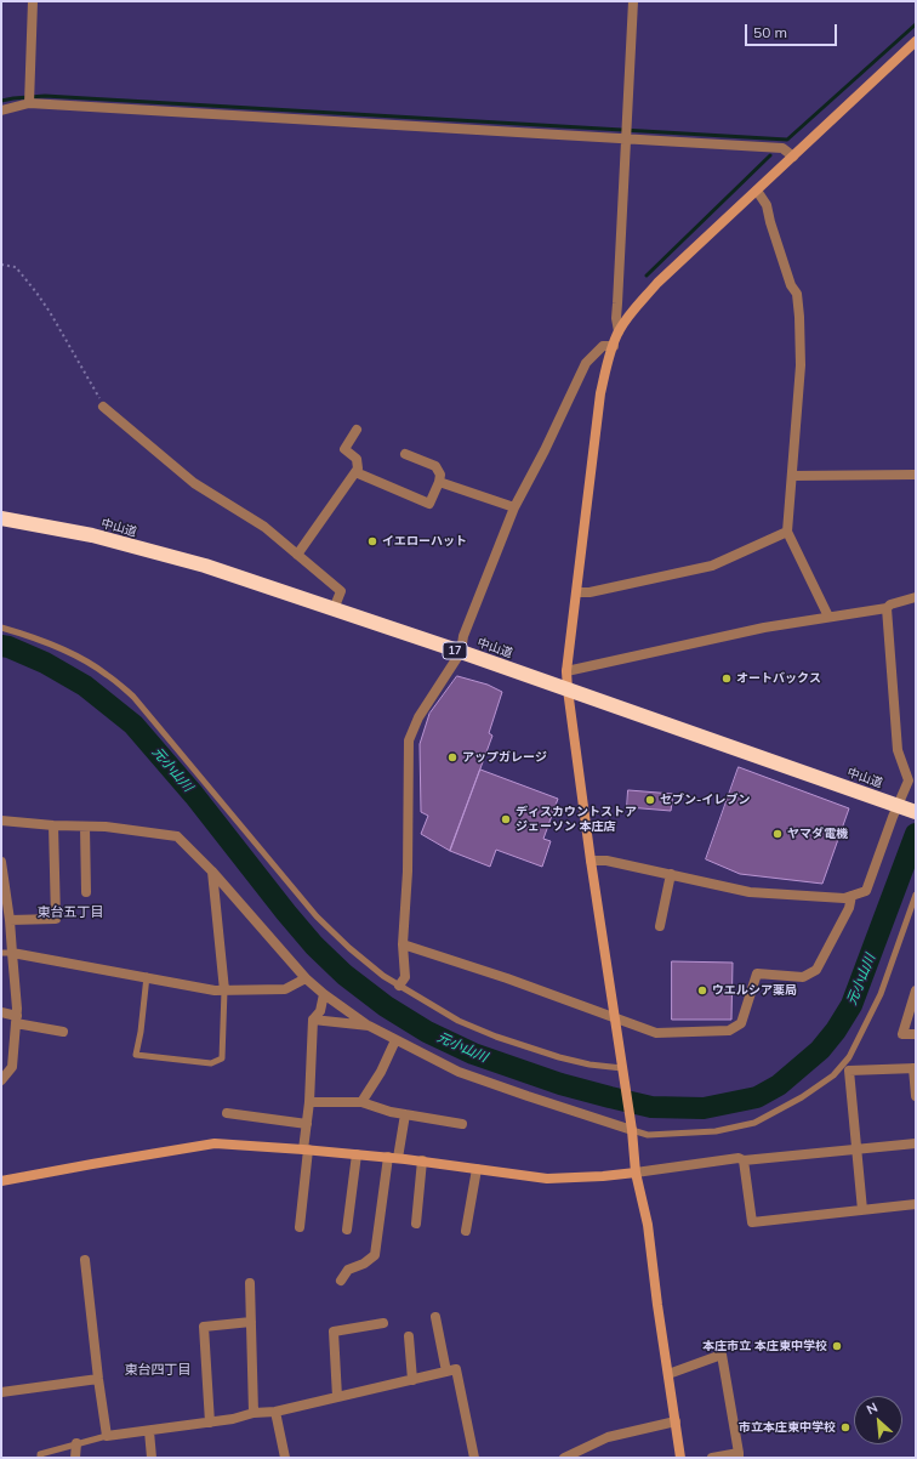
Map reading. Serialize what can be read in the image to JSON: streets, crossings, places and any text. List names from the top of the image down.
{
  "streets": {
    "highway": ["中山道", "17"]
  },
  "districts": ["東台五丁目", "東台四丁目"],
  "water": ["元小山川"],
  "places": [
    "イエローハット",
    "オートバックス",
    "アップガレージ",
    "セブン-イレブン",
    "ディスカウントストア ジェーソン 本庄店",
    "ヤマダ電機",
    "ウエルシア薬局",
    "本庄市立 本庄東中学校",
    "市立本庄東中学校"
  ],
  "scale_bar": "50 m",
  "north": "top left"
}
